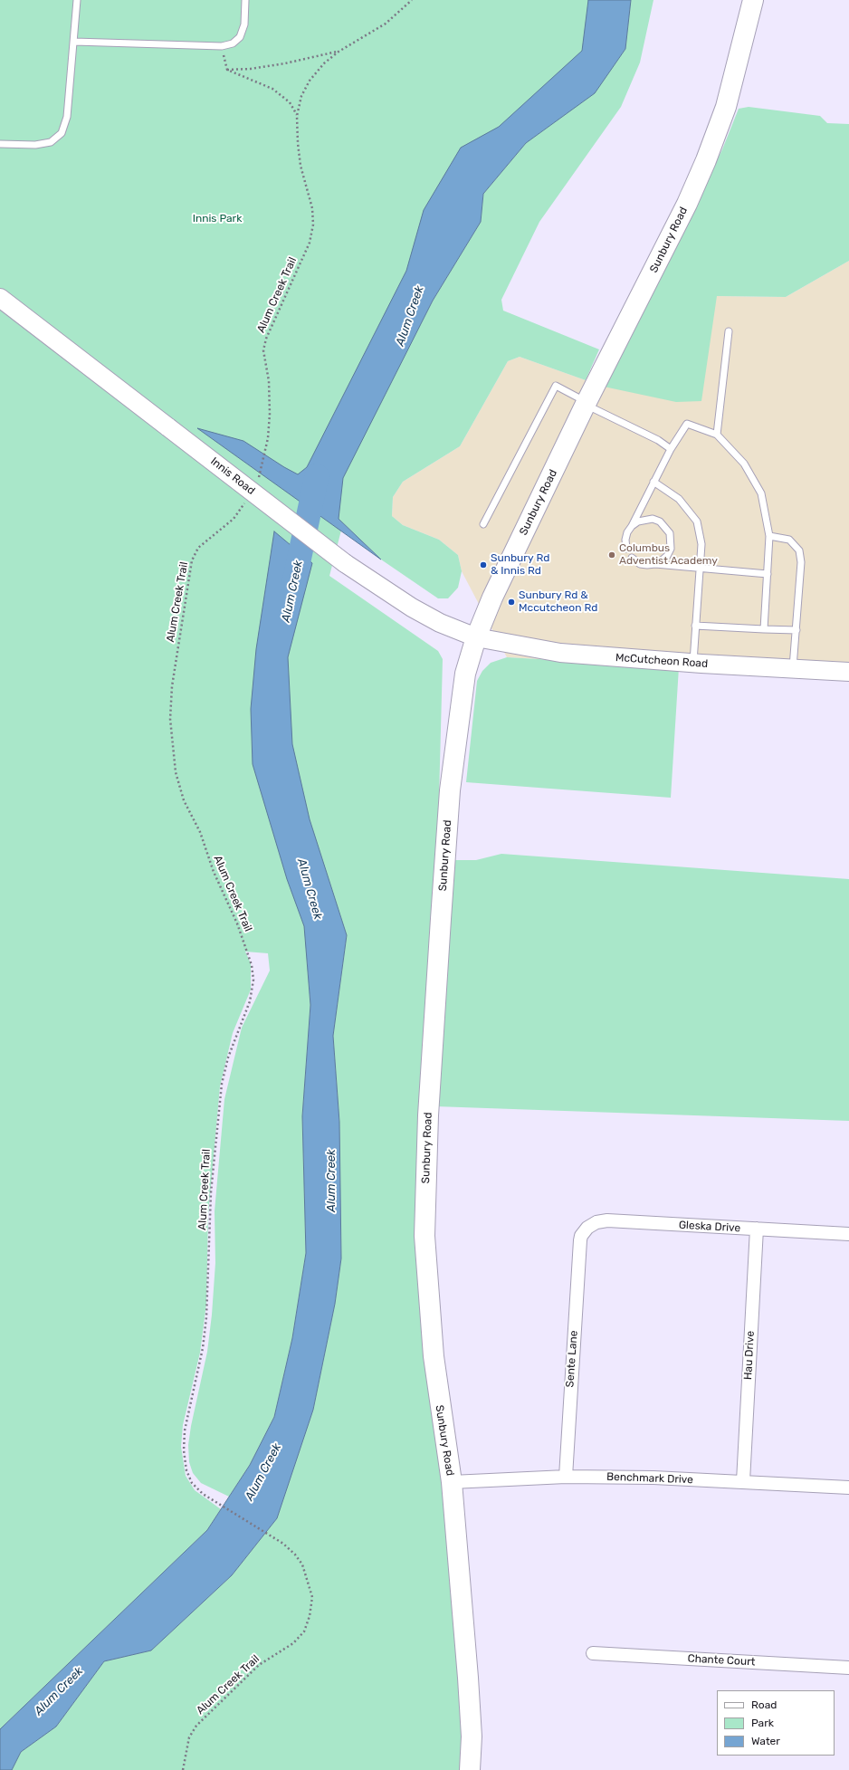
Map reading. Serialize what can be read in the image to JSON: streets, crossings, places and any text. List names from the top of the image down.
{
  "streets": {
    "main road": ["Sunbury Road", "Innis Road", "McCutcheon Road"],
    "street": [
      "Gleska Drive",
      "Hau Drive",
      "Sente Lane",
      "Benchmark Drive",
      "Chante Court"
    ],
    "path": ["Alum Creek Trail"]
  },
  "crossings": [
    ["Sunbury Road", "Innis Road"],
    ["Sunbury Road", "McCutcheon Road"],
    ["Sunbury Road", "Benchmark Drive"],
    ["Innis Road", "McCutcheon Road"],
    ["Gleska Drive", "Hau Drive"],
    ["Gleska Drive", "Sente Lane"],
    ["Hau Drive", "Benchmark Drive"],
    ["Sente Lane", "Benchmark Drive"]
  ],
  "water": ["Alum Creek"],
  "parks": ["Innis Park"],
  "places": ["Columbus Adventist Academy", "Sunbury Rd & Innis Rd", "Sunbury Rd & Mccutcheon Rd"],
  "legend": ["Road", "Park", "Water"]
}
